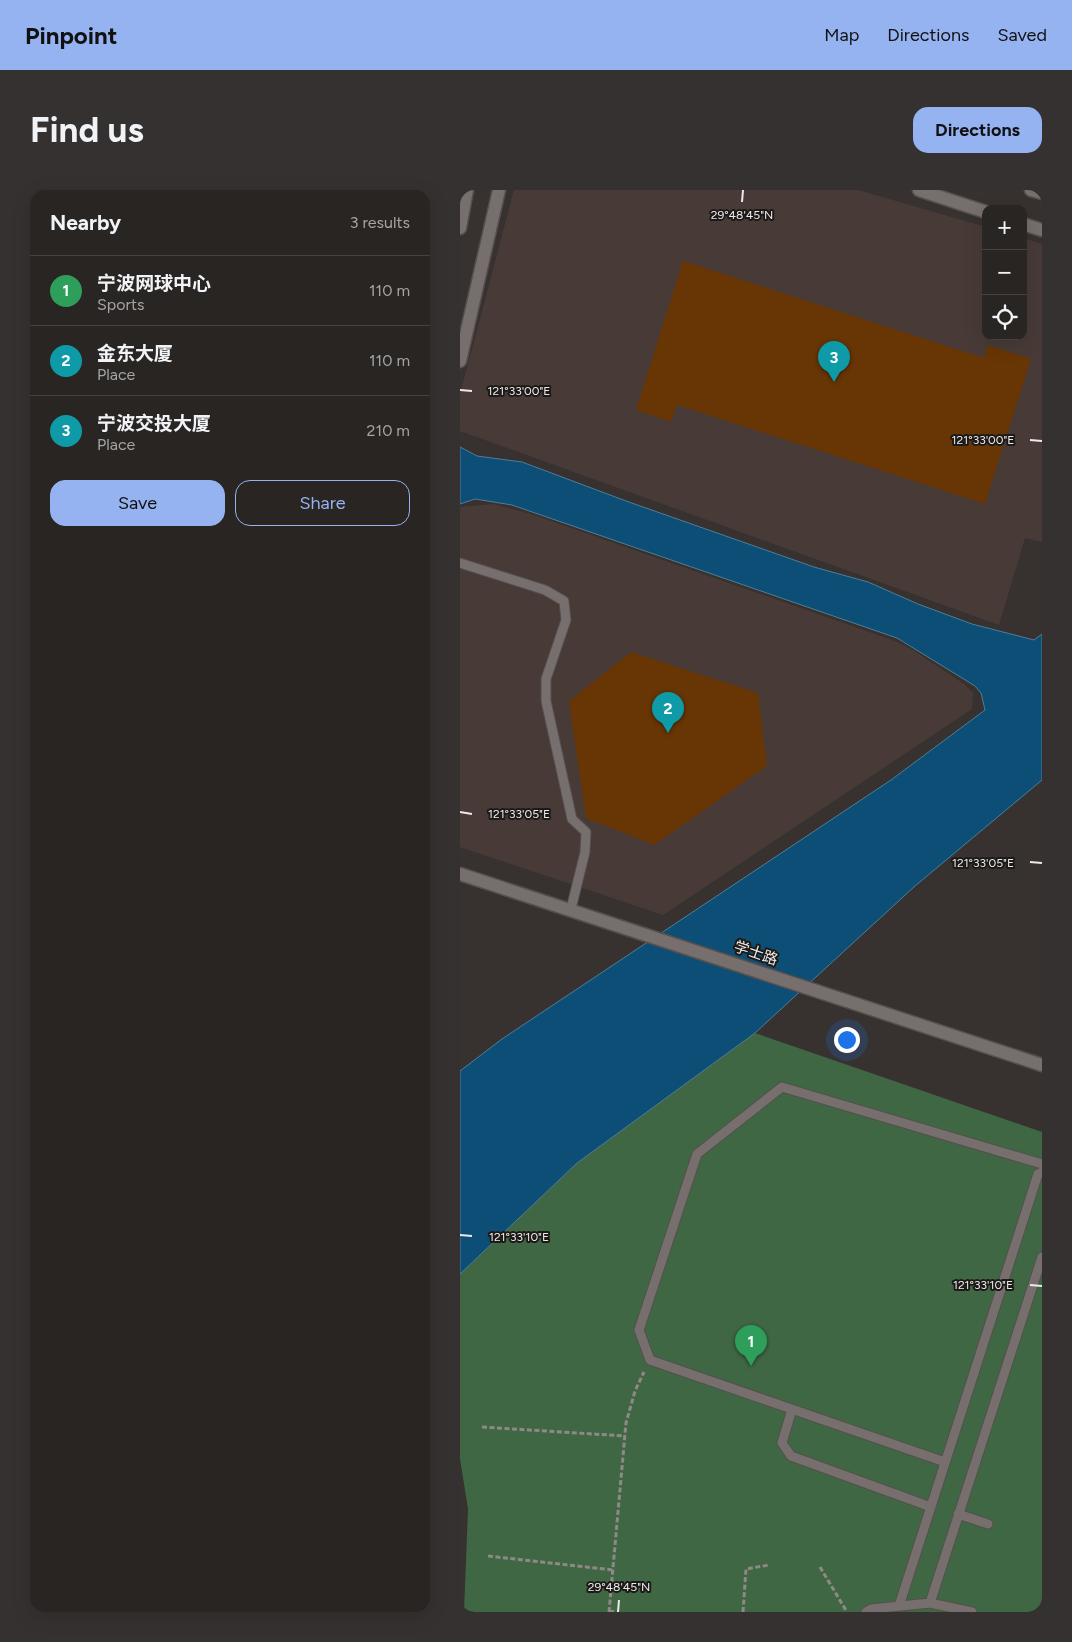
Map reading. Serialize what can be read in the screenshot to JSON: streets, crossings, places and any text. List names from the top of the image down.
{
  "streets": {
    "street": ["学士路"]
  },
  "page": {
    "header": "Pinpoint",
    "nav": ["Map", "Directions", "Saved"],
    "buttons": [
      "Directions",
      ["Save", "Share"]
    ],
    "title": "Find us",
    "heading": ["Nearby", "3 results"],
    "map_buttons": ["+", "−"],
    "list": [
      {
        "mark": "1",
        "name": "宁波网球中心",
        "note": "Sports",
        "value": "110 m"
      },
      {
        "mark": "2",
        "name": "金东大厦",
        "note": "Place",
        "value": "110 m"
      },
      {
        "mark": "3",
        "name": "宁波交投大厦",
        "note": "Place",
        "value": "210 m"
      }
    ],
    "pins": ["3", "2", "1"]
  },
  "coordinates": [
    "29°48'45\"N",
    "121°33'00\"E",
    "121°33'05\"E",
    "121°33'10\"E"
  ]
}
